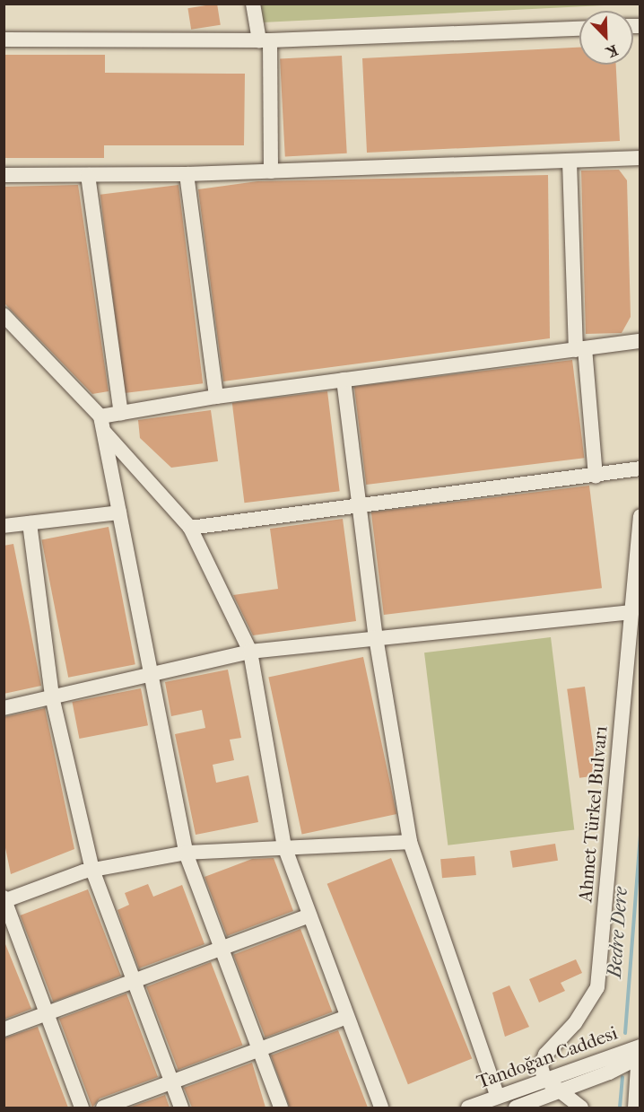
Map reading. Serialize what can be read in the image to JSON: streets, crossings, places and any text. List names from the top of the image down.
{
  "streets": {
    "street": ["Ahmet Türkel Bulvarı", "Tandoğan Caddesi"]
  },
  "crossings": [
    ["Ahmet Türkel Bulvarı", "Tandoğan Caddesi"]
  ],
  "water": ["Bedre Dere"],
  "north": "bottom right"
}
